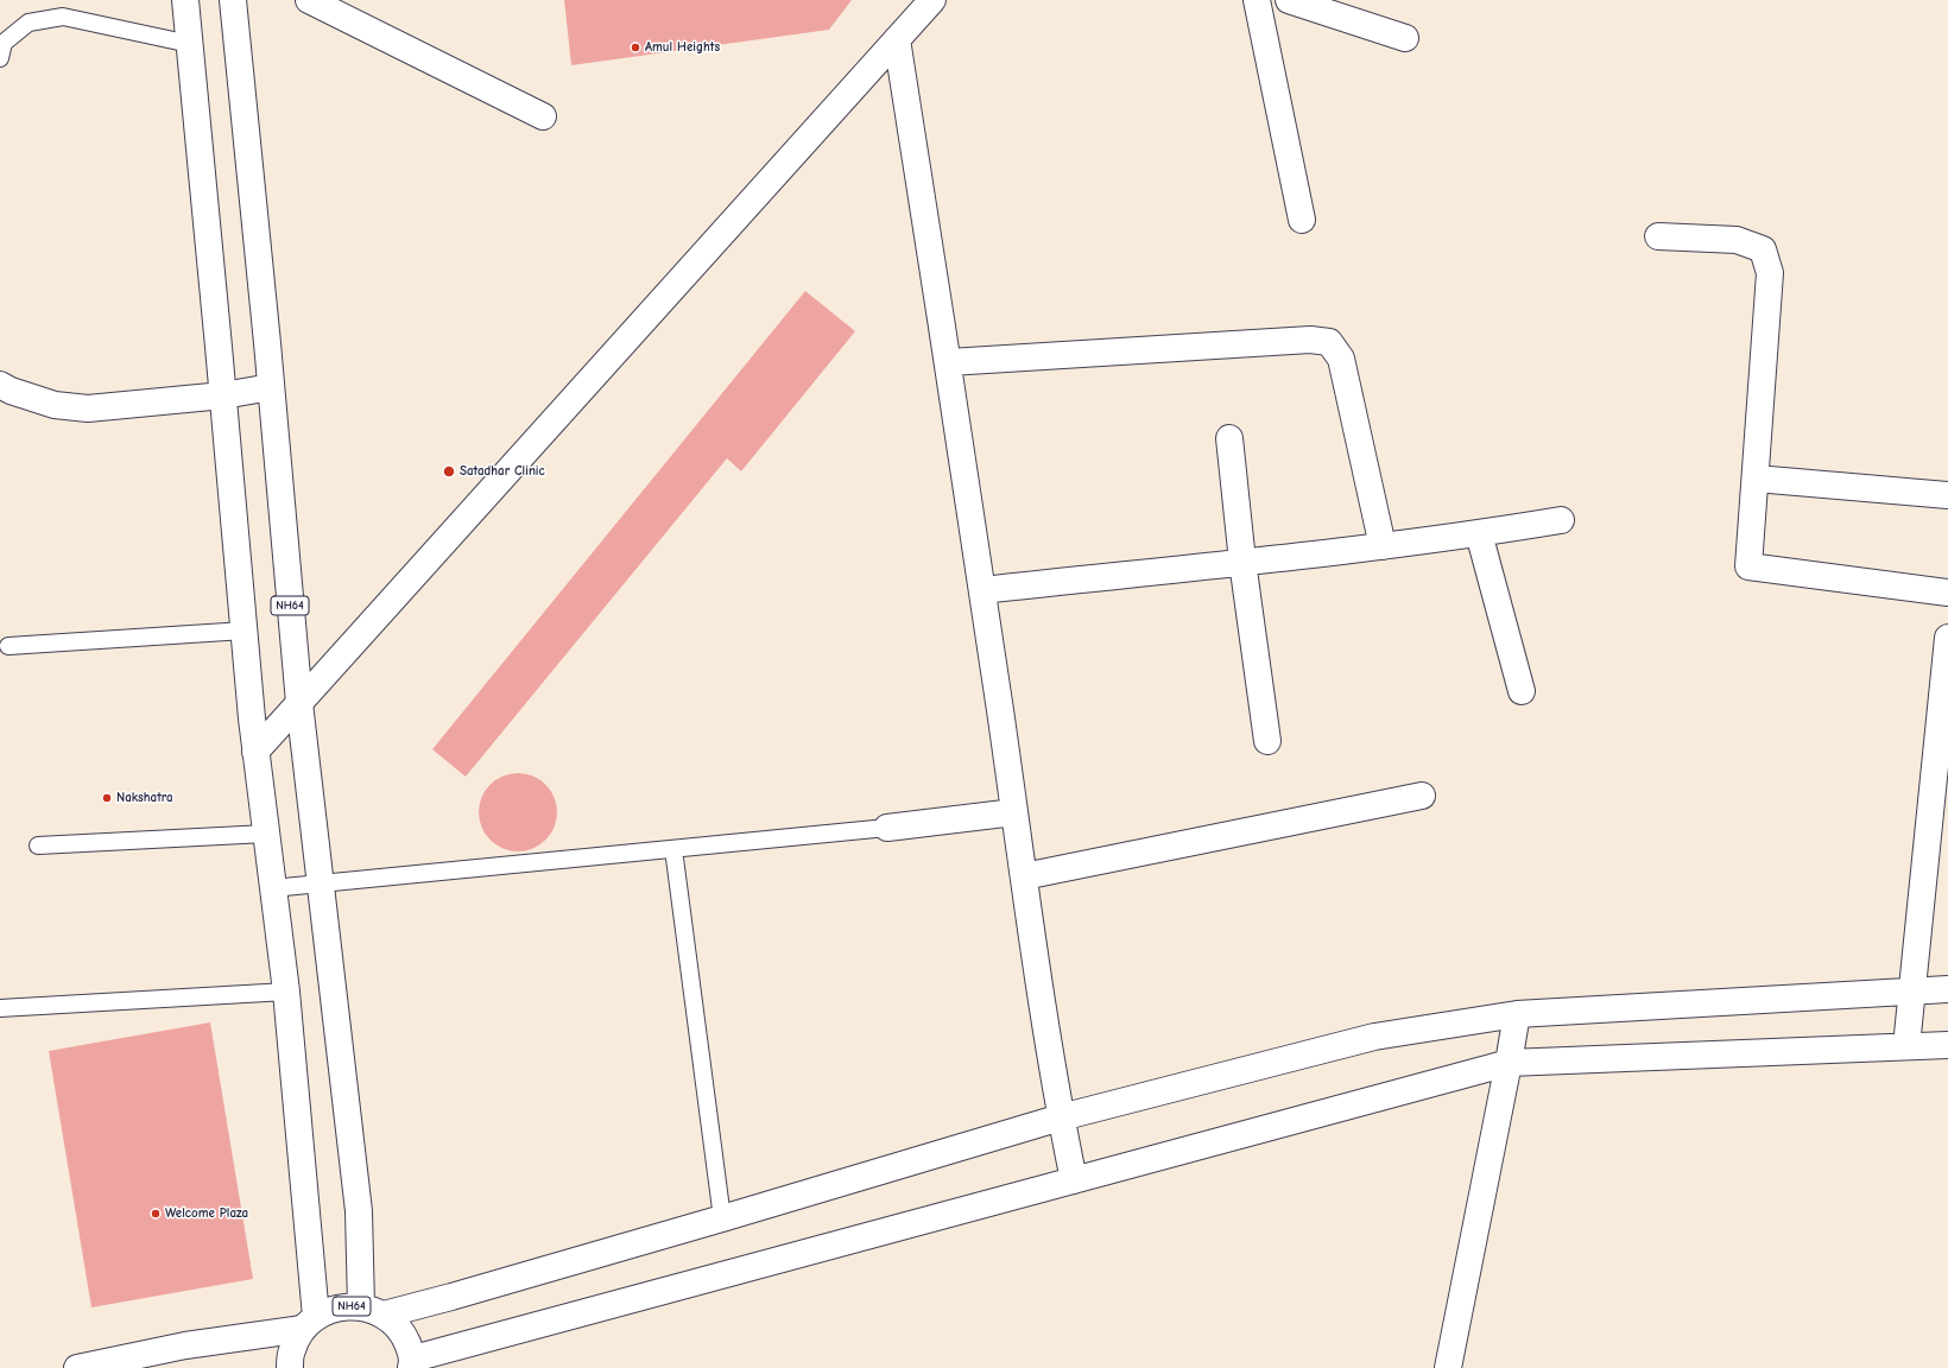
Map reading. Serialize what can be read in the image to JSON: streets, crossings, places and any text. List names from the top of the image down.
{
  "streets": {
    "main road": ["NH64"]
  },
  "places": [
    "Amul Heights",
    "Satadhar Clinic",
    "Nakshatra",
    "Welcome Plaza"
  ]
}
